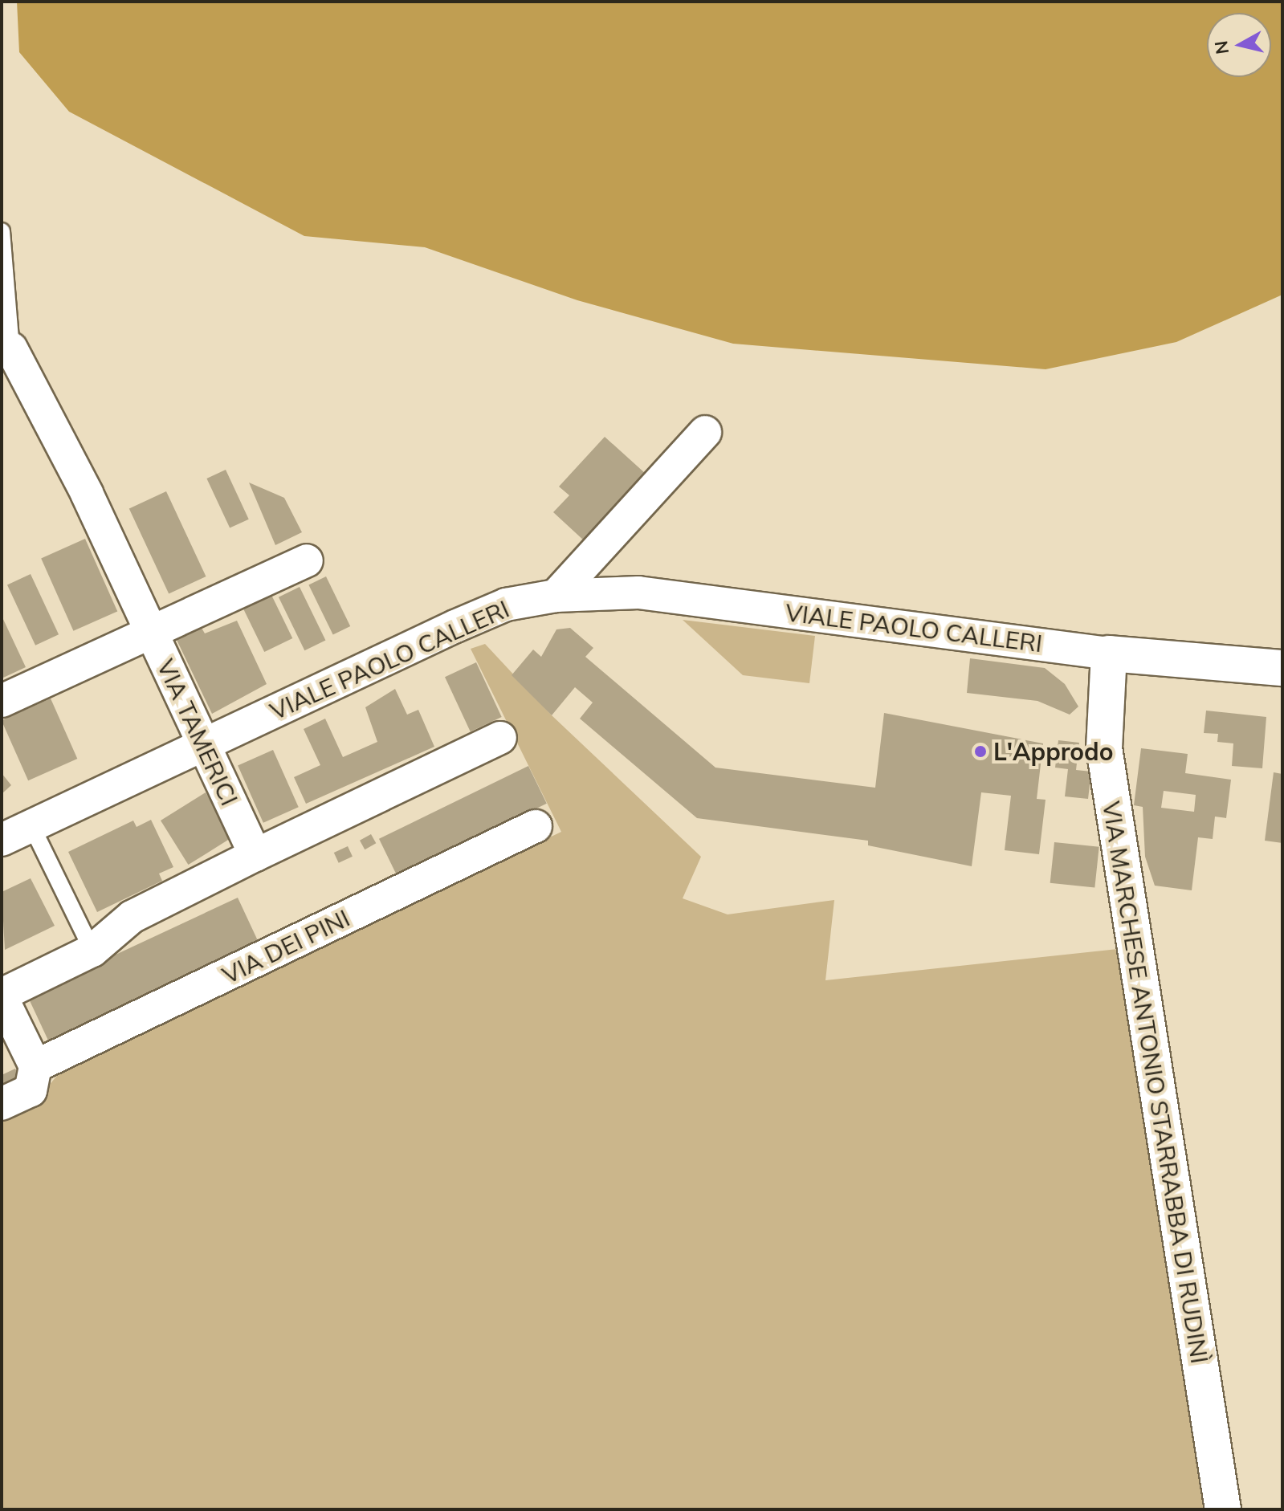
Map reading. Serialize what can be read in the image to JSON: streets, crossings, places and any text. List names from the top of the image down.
{
  "streets": {
    "street": [
      "VIALE PAOLO CALLERI",
      "VIA TAMERICI",
      "VIA DEI PINI",
      "VIA MARCHESE ANTONIO STARRABBA DI RUDINÌ"
    ]
  },
  "crossings": [
    ["VIALE PAOLO CALLERI", "VIA TAMERICI"],
    ["VIALE PAOLO CALLERI", "VIA MARCHESE ANTONIO STARRABBA DI RUDINÌ"]
  ],
  "places": ["L'Approdo"],
  "north": "left"
}
